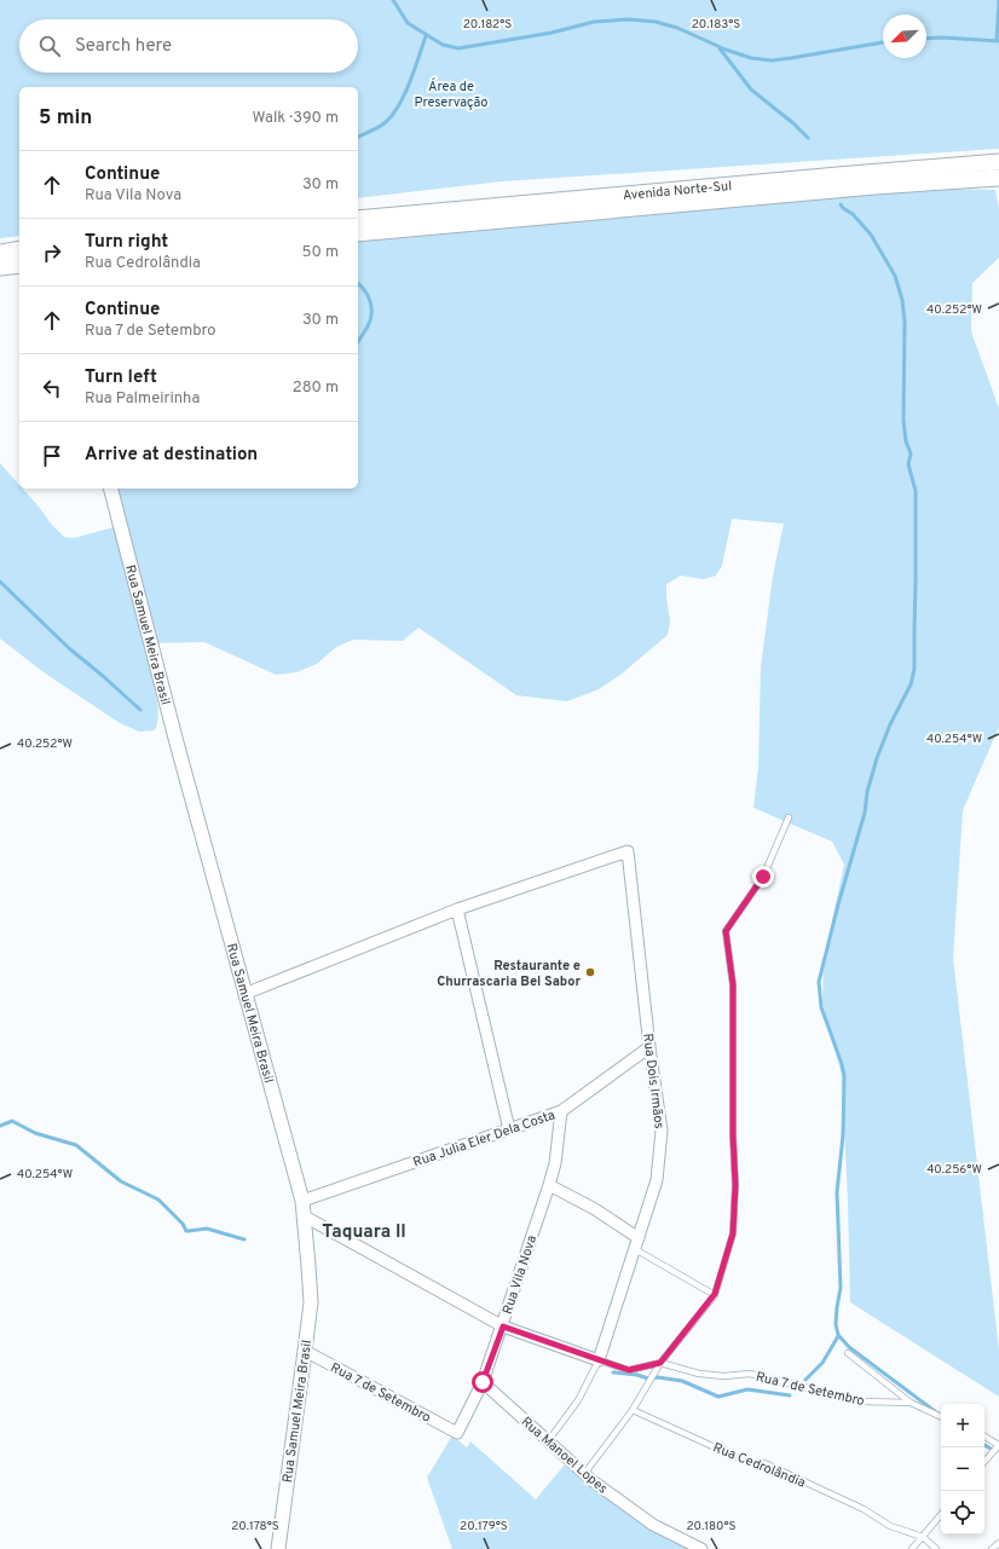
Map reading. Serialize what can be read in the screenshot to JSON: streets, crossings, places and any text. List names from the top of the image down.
{
  "streets": {
    "main road": ["Avenida Norte-Sul"],
    "street": [
      "Rua Samuel Meira Brasil",
      "Rua Dois Irmãos",
      "Rua Julia Eler Dela Costa",
      "Rua Vila Nova",
      "Rua 7 de Setembro",
      "Rua Manoel Lopes"
    ],
    "lane": ["Rua Cedrolândia"]
  },
  "crossings": [
    ["Rua Samuel Meira Brasil", "Rua Julia Eler Dela Costa"],
    ["Rua Samuel Meira Brasil", "Rua 7 de Setembro"],
    ["Rua Dois Irmãos", "Rua Julia Eler Dela Costa"],
    ["Rua Dois Irmãos", "Rua 7 de Setembro"],
    ["Rua Julia Eler Dela Costa", "Rua Vila Nova"],
    ["Rua Vila Nova", "Rua 7 de Setembro"],
    ["Rua Vila Nova", "Rua Manoel Lopes"]
  ],
  "districts": ["Taquara II"],
  "parks": ["Área de Preservação"],
  "places": ["Restaurante e Churrascaria Bel Sabor"],
  "north": "bottom left",
  "page": {
    "search": "Search here",
    "heading": ["5 min", "Walk · 390 m"],
    "list": [
      ["Continue", "Rua Vila Nova", "30 m"],
      ["Turn right", "Rua Cedrolândia", "50 m"],
      ["Continue", "Rua 7 de Setembro", "30 m"],
      ["Turn left", "Rua Palmeirinha", "280 m"],
      "Arrive at destination"
    ],
    "map_buttons": ["+", "−"]
  },
  "coordinates": [
    "20.182°S",
    "20.183°S",
    "40.252°W",
    "40.254°W",
    "40.256°W",
    "20.178°S",
    "20.179°S",
    "20.180°S"
  ]
}
